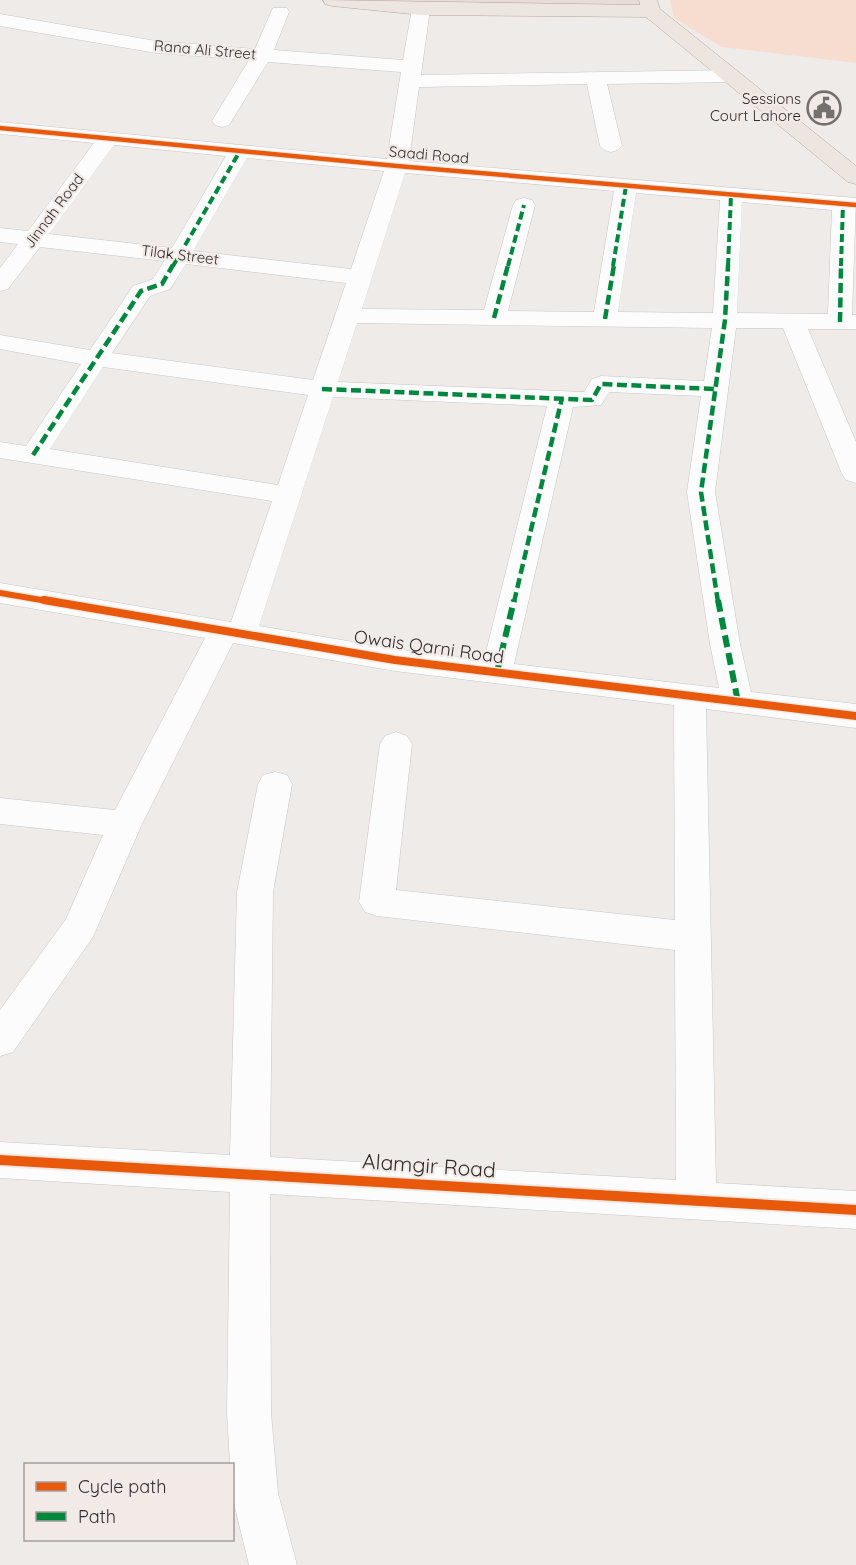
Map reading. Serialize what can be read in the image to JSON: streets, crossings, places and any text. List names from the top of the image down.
{
  "streets": {
    "street": [
      "Rana Ali Street",
      "Saadi Road",
      "Jinnah Road",
      "Tilak Street",
      "Owais Qarni Road",
      "Alamgir Road"
    ]
  },
  "crossings": [
    ["Saadi Road", "Jinnah Road"],
    ["Jinnah Road", "Tilak Street"]
  ],
  "places": {
    "public building": ["Sessions Court Lahore"]
  },
  "legend": ["Cycle path", "Path"]
}
